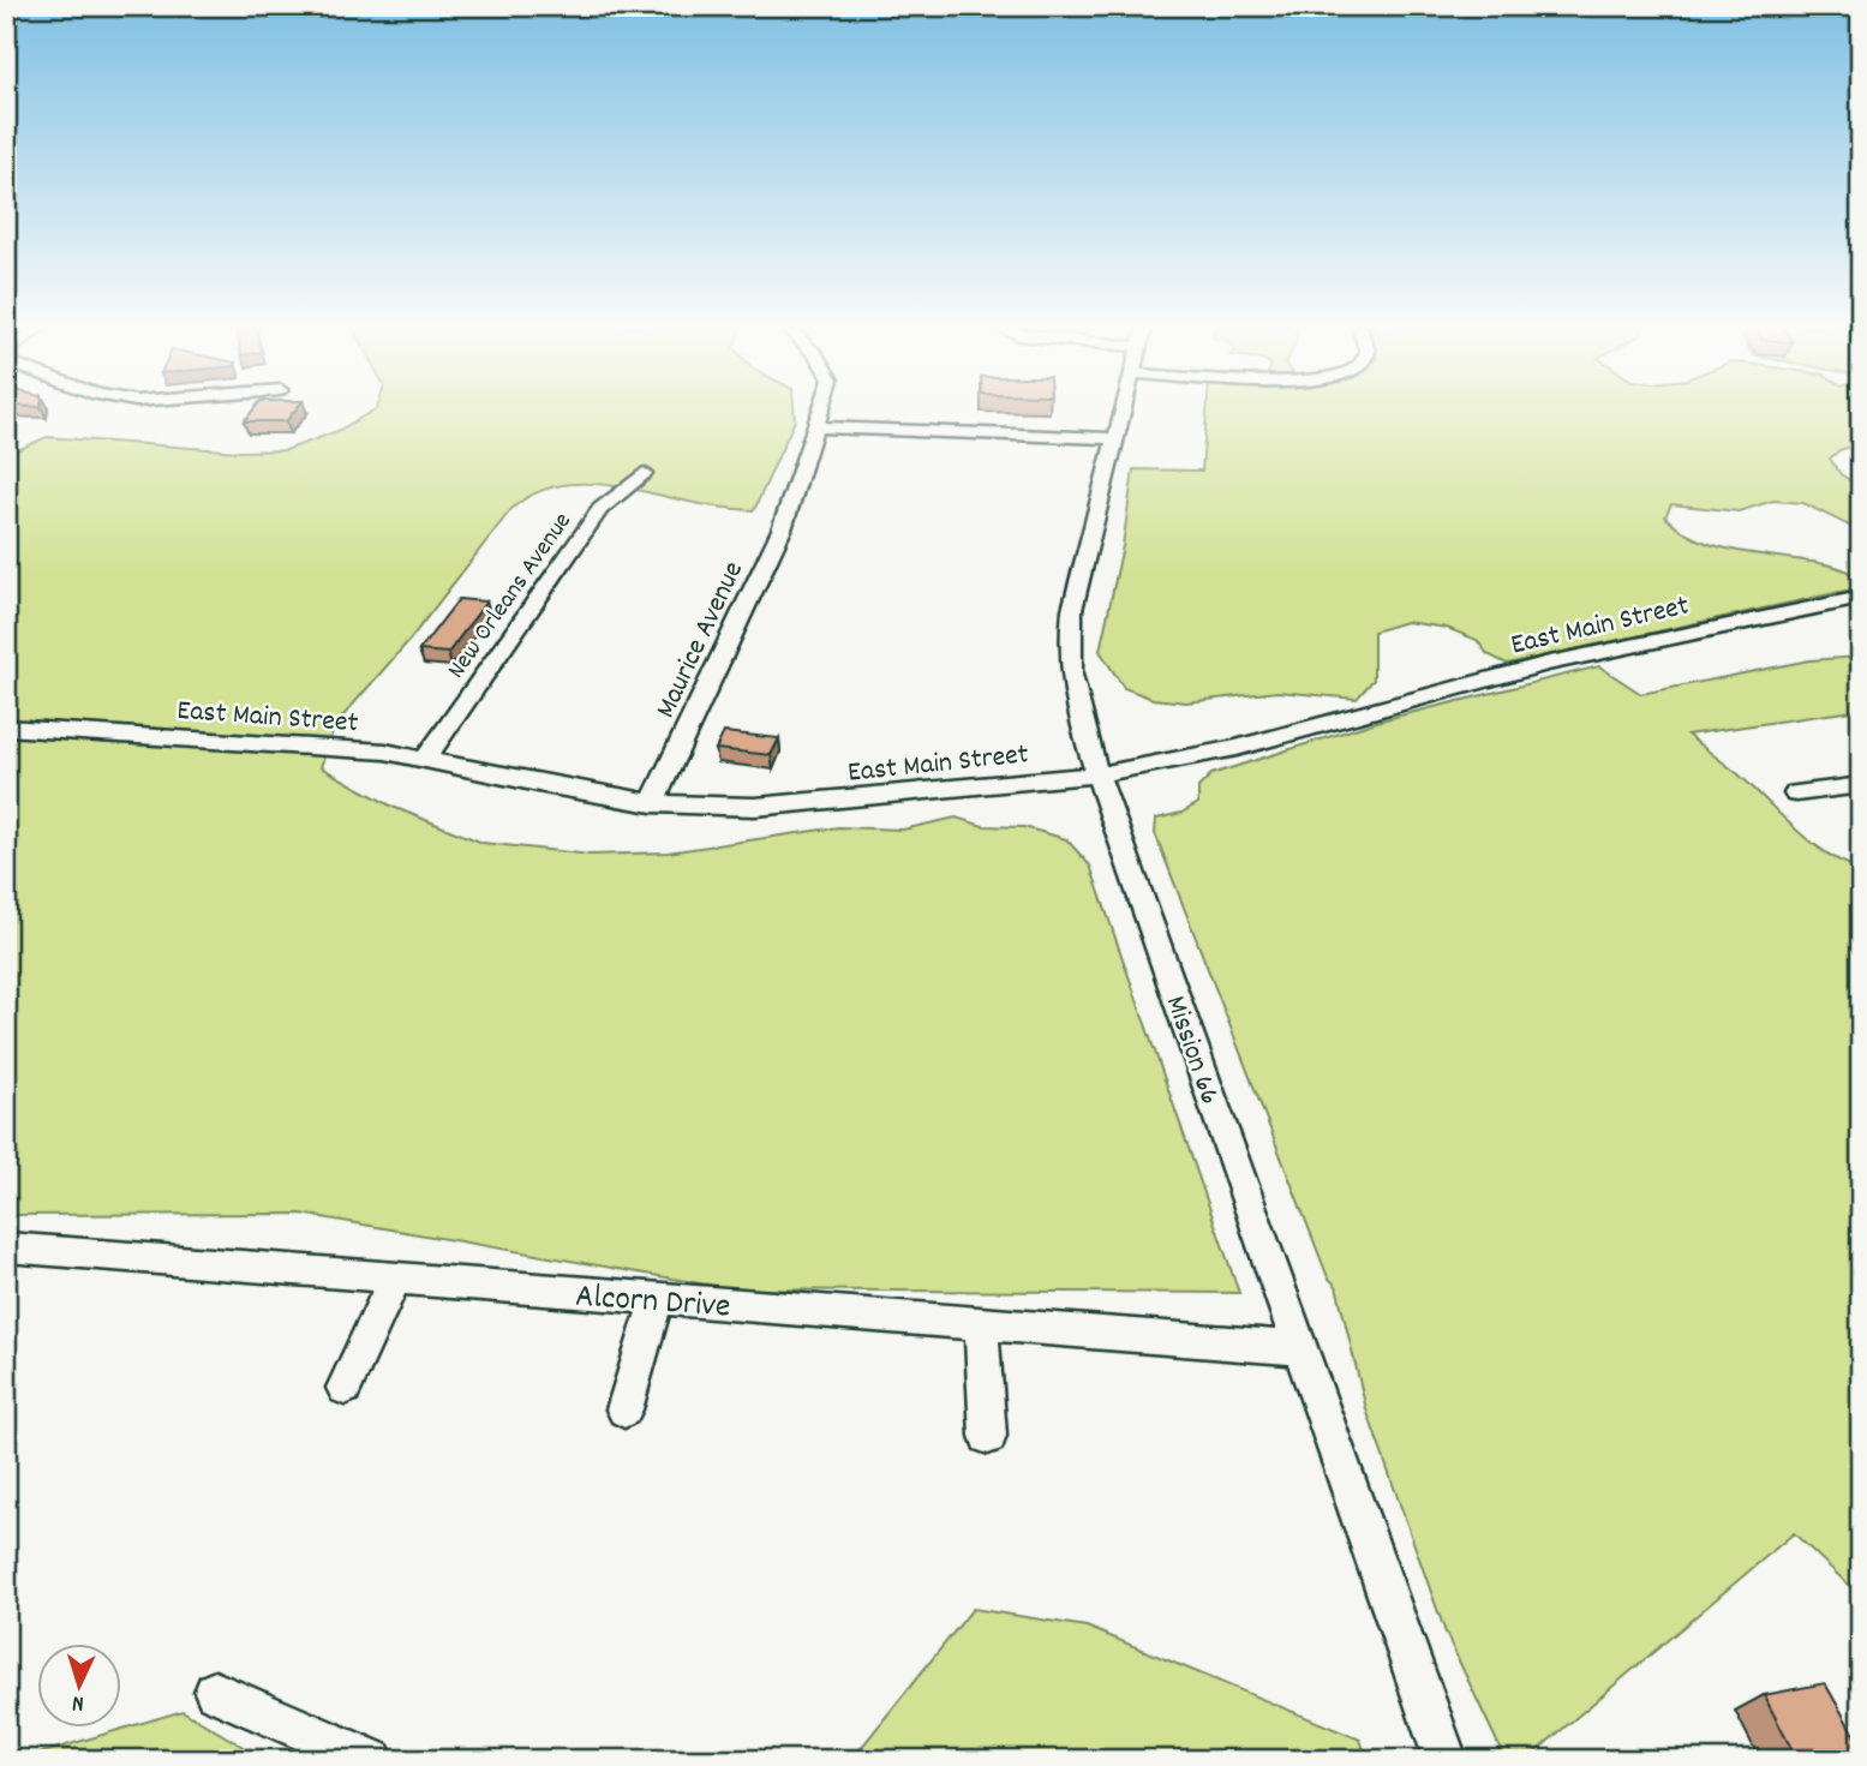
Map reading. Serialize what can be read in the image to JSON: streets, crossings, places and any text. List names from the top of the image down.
{
  "streets": {
    "street": [
      "New Orleans Avenue",
      "East Main Street",
      "Maurice Avenue",
      "Mission 66",
      "Alcorn Drive"
    ]
  },
  "crossings": [
    ["New Orleans Avenue", "East Main Street"],
    ["East Main Street", "Maurice Avenue"],
    ["East Main Street", "Mission 66"],
    ["Mission 66", "Alcorn Drive"]
  ],
  "north": "bottom"
}
